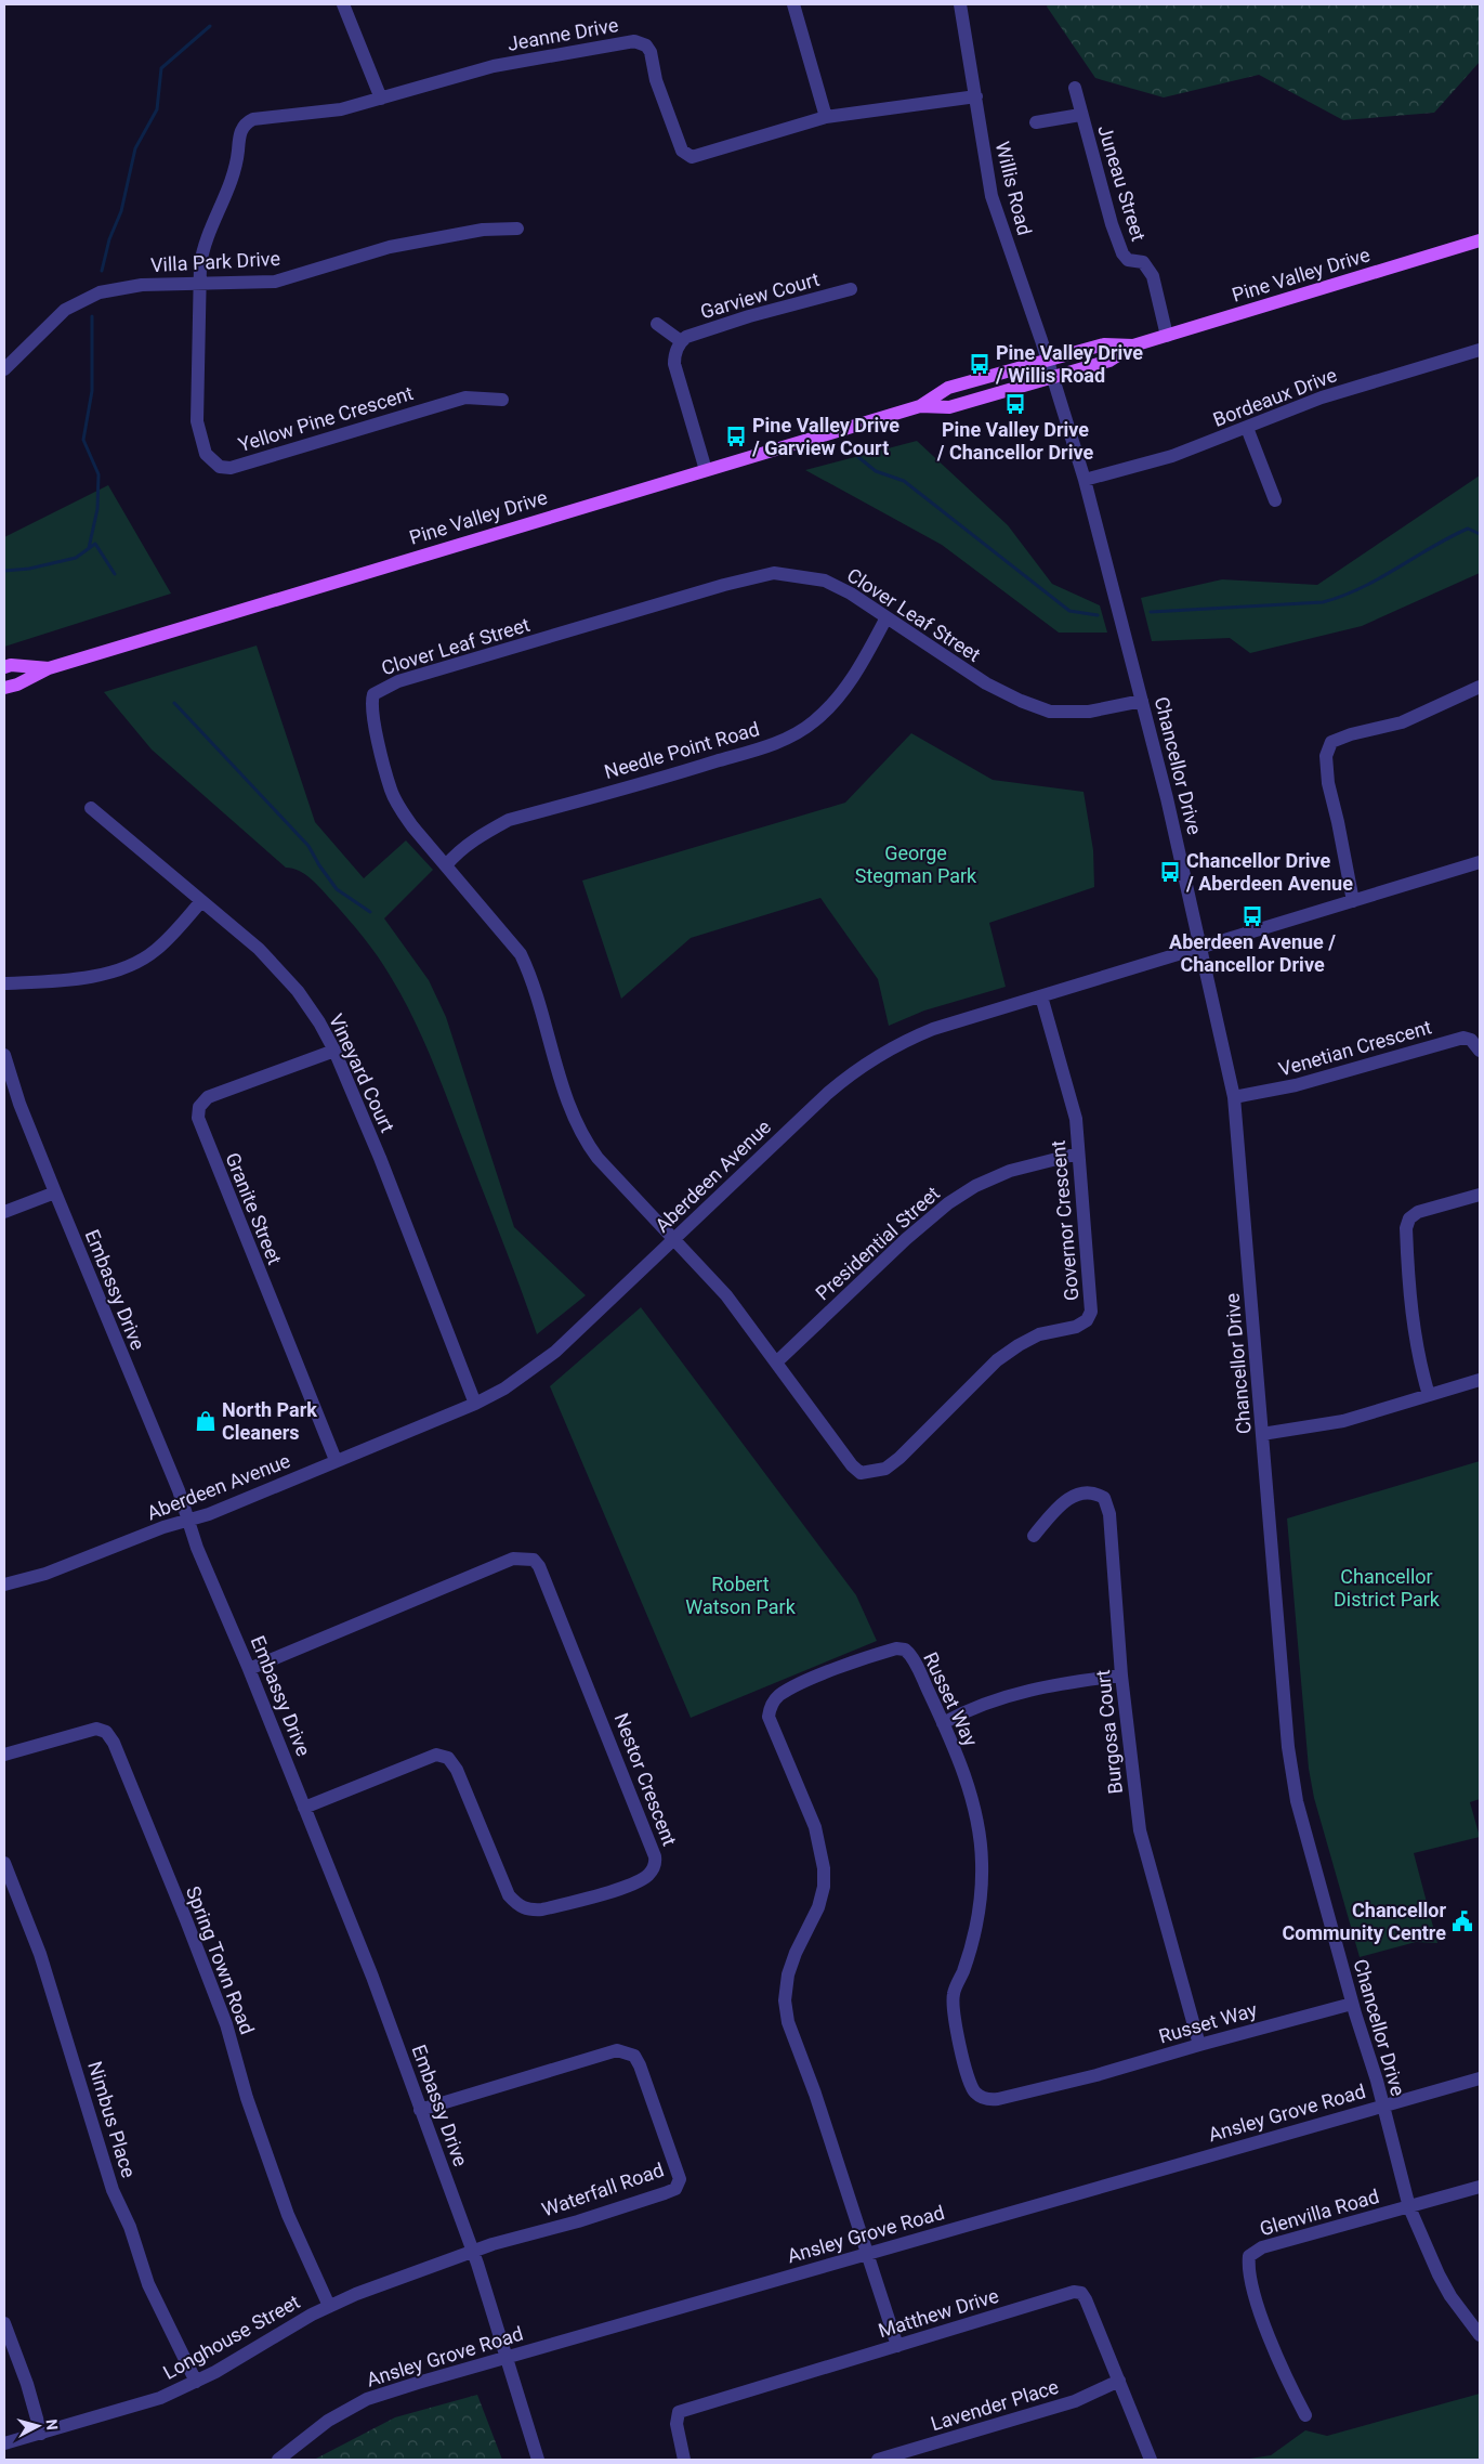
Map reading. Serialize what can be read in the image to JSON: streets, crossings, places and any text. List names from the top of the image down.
{
  "streets": {
    "main road": ["Pine Valley Drive"],
    "street": [
      "Jeanne Drive",
      "Juneau Street",
      "Willis Road",
      "Villa Park Drive",
      "Garview Court",
      "Bordeaux Drive",
      "Yellow Pine Crescent",
      "Clover Leaf Street",
      "Needle Point Road",
      "Chancellor Drive",
      "Venetian Crescent",
      "Vineyard Court",
      "Aberdeen Avenue",
      "Granite Street",
      "Governor Crescent",
      "Presidential Street",
      "Embassy Drive",
      "Russet Way",
      "Burgosa Court",
      "Nestor Crescent",
      "Spring Town Road",
      "Ansley Grove Road",
      "Nimbus Place",
      "Waterfall Road",
      "Glenvilla Road",
      "Matthew Drive",
      "Longhouse Street",
      "Lavender Place"
    ]
  },
  "crossings": [
    ["Jeanne Drive", "Willis Road"],
    ["Jeanne Drive", "Villa Park Drive"],
    ["Jeanne Drive", "Yellow Pine Crescent"],
    ["Juneau Street", "Pine Valley Drive"],
    ["Willis Road", "Pine Valley Drive"],
    ["Willis Road", "Chancellor Drive"],
    ["Villa Park Drive", "Yellow Pine Crescent"],
    ["Pine Valley Drive", "Chancellor Drive"],
    ["Bordeaux Drive", "Chancellor Drive"],
    ["Clover Leaf Street", "Needle Point Road"],
    ["Clover Leaf Street", "Chancellor Drive"],
    ["Clover Leaf Street", "Aberdeen Avenue"],
    ["Clover Leaf Street", "Governor Crescent"],
    ["Chancellor Drive", "Venetian Crescent"],
    ["Chancellor Drive", "Aberdeen Avenue"],
    ["Chancellor Drive", "Russet Way"],
    ["Chancellor Drive", "Ansley Grove Road"],
    ["Chancellor Drive", "Glenvilla Road"],
    ["Vineyard Court", "Aberdeen Avenue"],
    ["Vineyard Court", "Granite Street"],
    ["Aberdeen Avenue", "Granite Street"],
    ["Aberdeen Avenue", "Governor Crescent"],
    ["Aberdeen Avenue", "Embassy Drive"],
    ["Governor Crescent", "Presidential Street"],
    ["Embassy Drive", "Nestor Crescent"],
    ["Embassy Drive", "Ansley Grove Road"],
    ["Embassy Drive", "Waterfall Road"],
    ["Embassy Drive", "Longhouse Street"],
    ["Russet Way", "Burgosa Court"],
    ["Russet Way", "Ansley Grove Road"],
    ["Russet Way", "Matthew Drive"],
    ["Spring Town Road", "Longhouse Street"],
    ["Nimbus Place", "Longhouse Street"],
    ["Waterfall Road", "Longhouse Street"],
    ["Matthew Drive", "Lavender Place"]
  ],
  "parks": ["George Stegman Park", "Chancellor District Park", "Robert Watson Park"],
  "places": {
    "bus stop": [
      "Pine Valley Drive / Willis Road",
      "Pine Valley Drive / Chancellor Drive",
      "Pine Valley Drive / Garview Court",
      "Chancellor Drive / Aberdeen Avenue",
      "Aberdeen Avenue / Chancellor Drive"
    ],
    "shop": ["North Park Cleaners"],
    "public building": ["Chancellor Community Centre"]
  },
  "north": "right"
}
